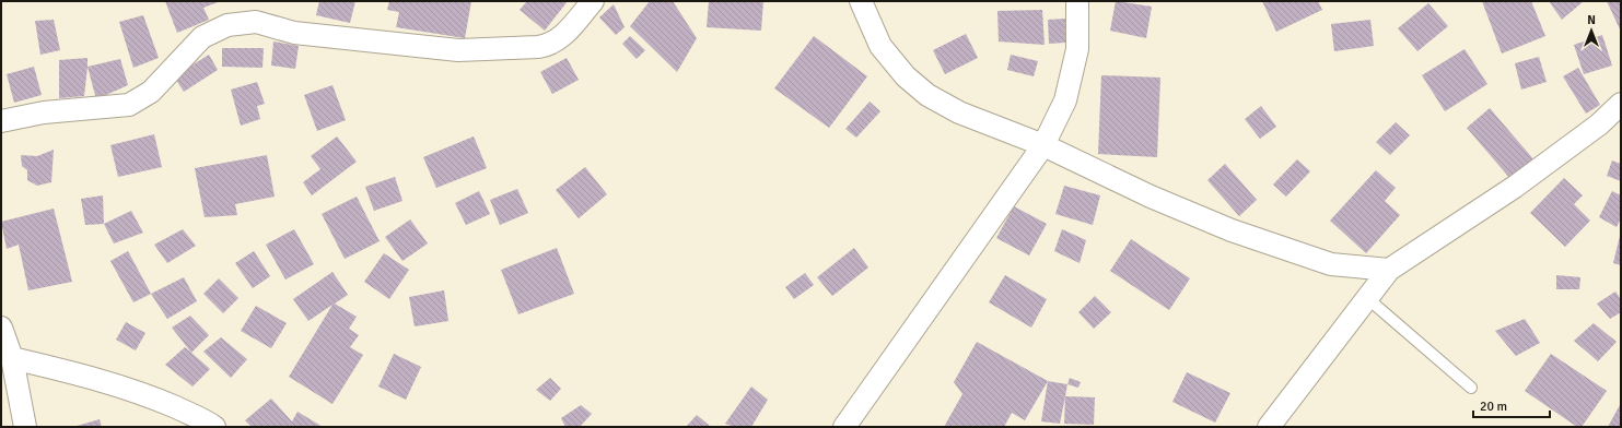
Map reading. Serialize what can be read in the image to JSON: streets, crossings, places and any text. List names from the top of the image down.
{
  "scale_bar": "20 m",
  "north": "top"
}
